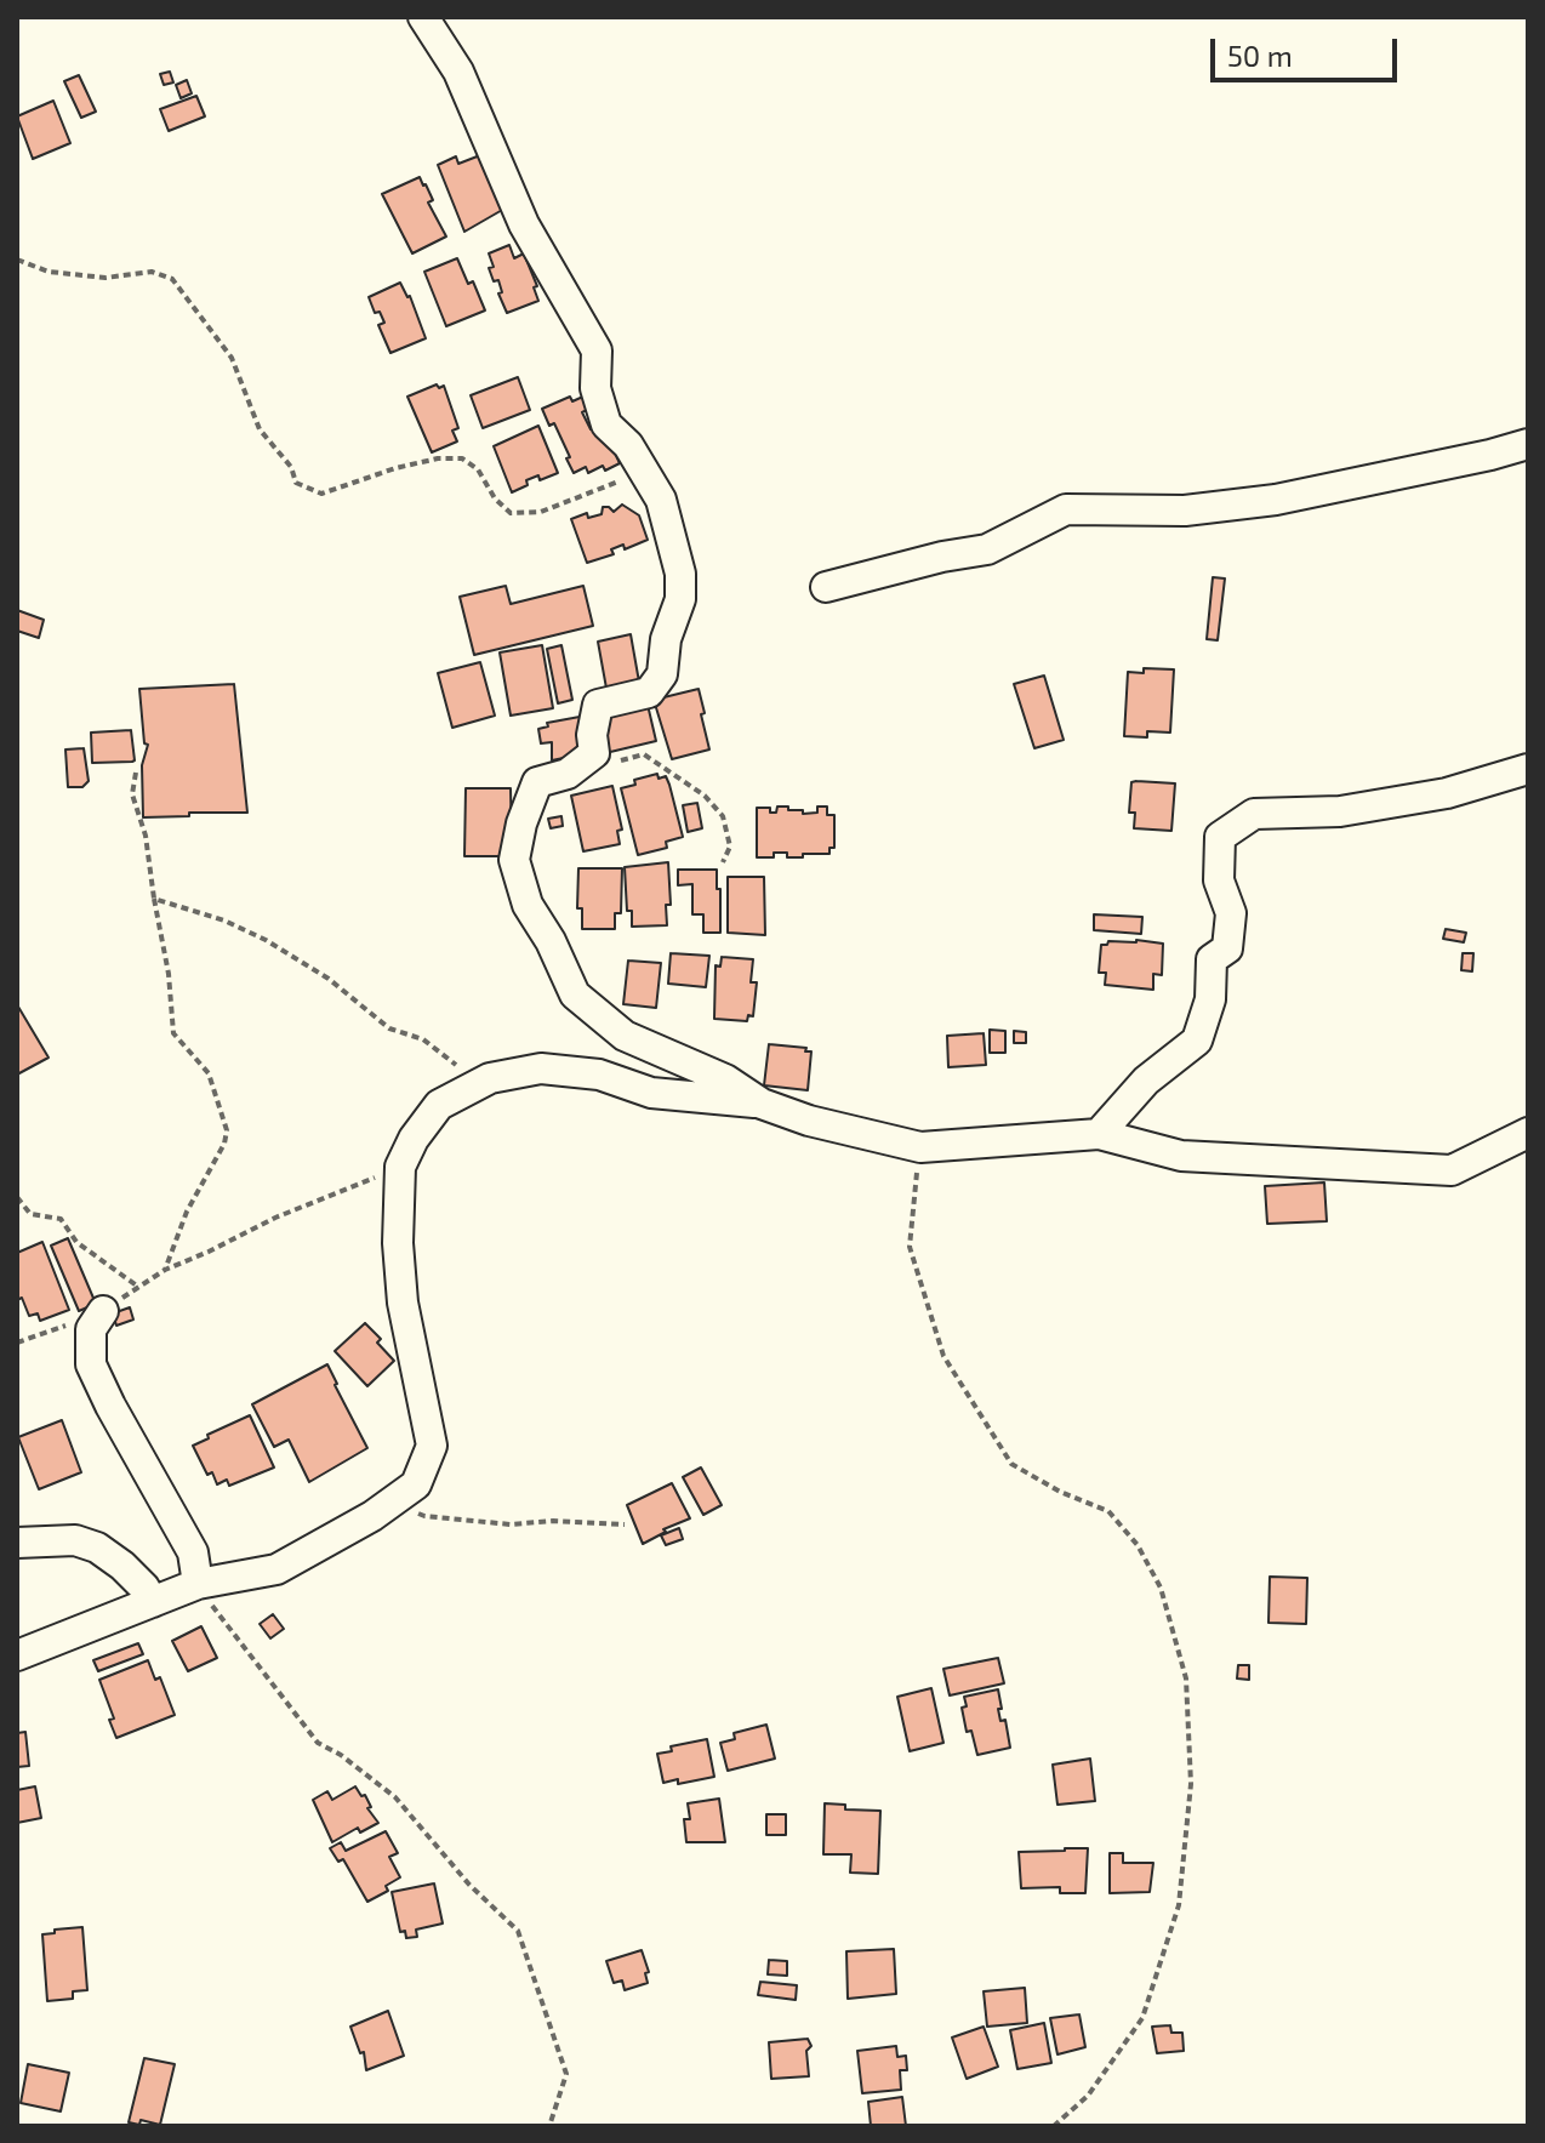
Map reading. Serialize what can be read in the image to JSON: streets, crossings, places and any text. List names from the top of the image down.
{
  "scale_bar": "50 m"
}
